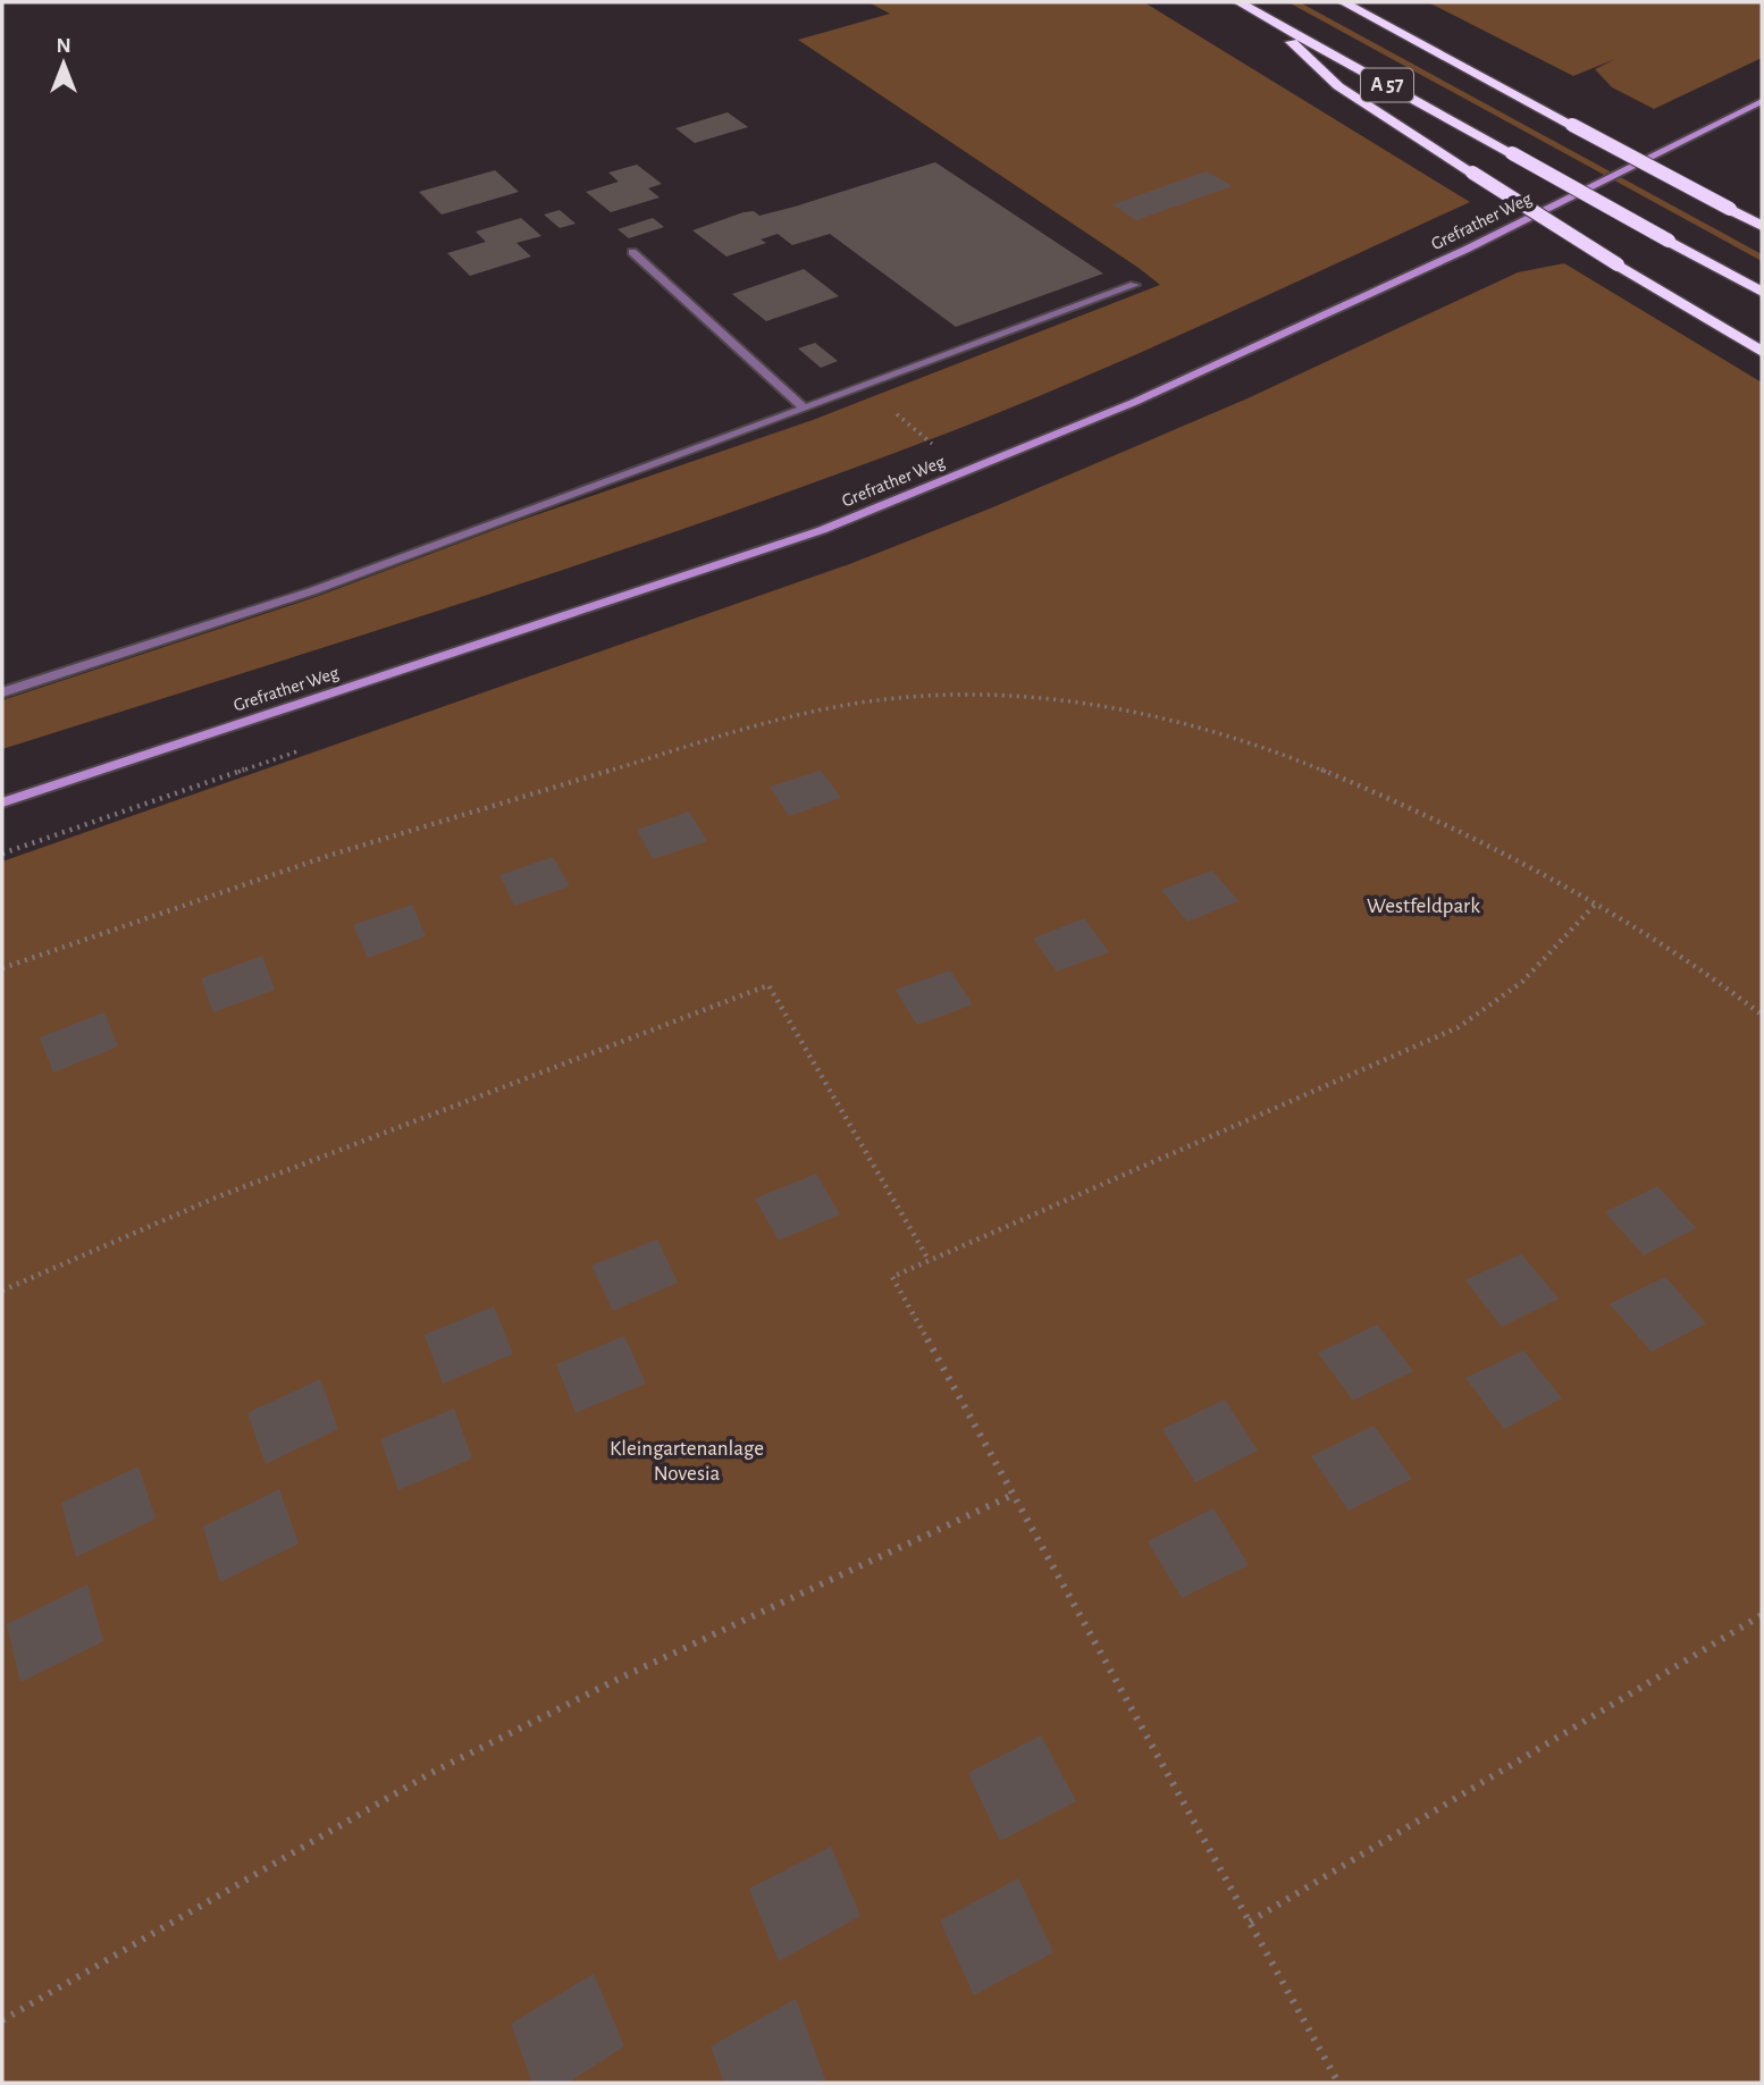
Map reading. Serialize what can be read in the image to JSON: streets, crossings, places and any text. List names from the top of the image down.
{
  "streets": {
    "highway": ["A 57"],
    "main road": ["Grefrather Weg"]
  },
  "parks": ["Westfeldpark", "Kleingartenanlage Novesia"],
  "north": "top"
}
